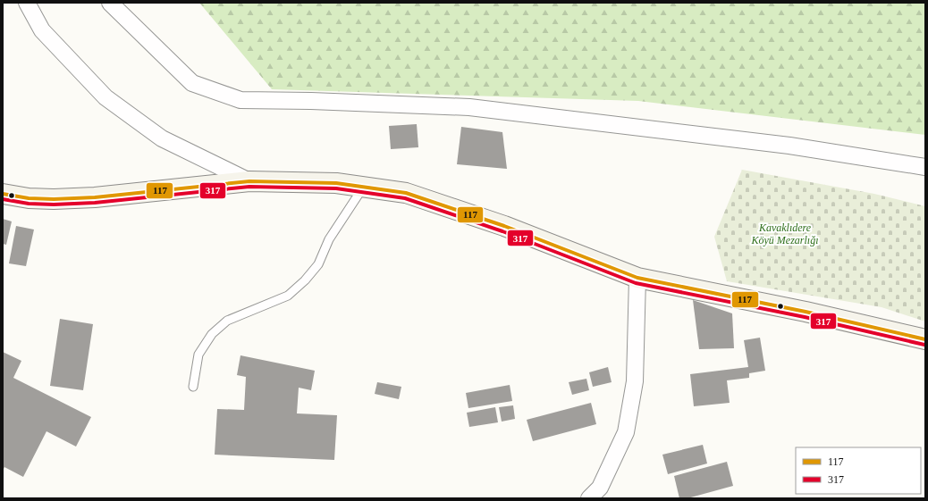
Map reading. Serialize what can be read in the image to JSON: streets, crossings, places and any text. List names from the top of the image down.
{
  "parks": ["Kavaklıdere Köyü Mezarlığı"],
  "lines": ["transit line 117", "transit line 317"],
  "legend": ["117", "317"]
}
